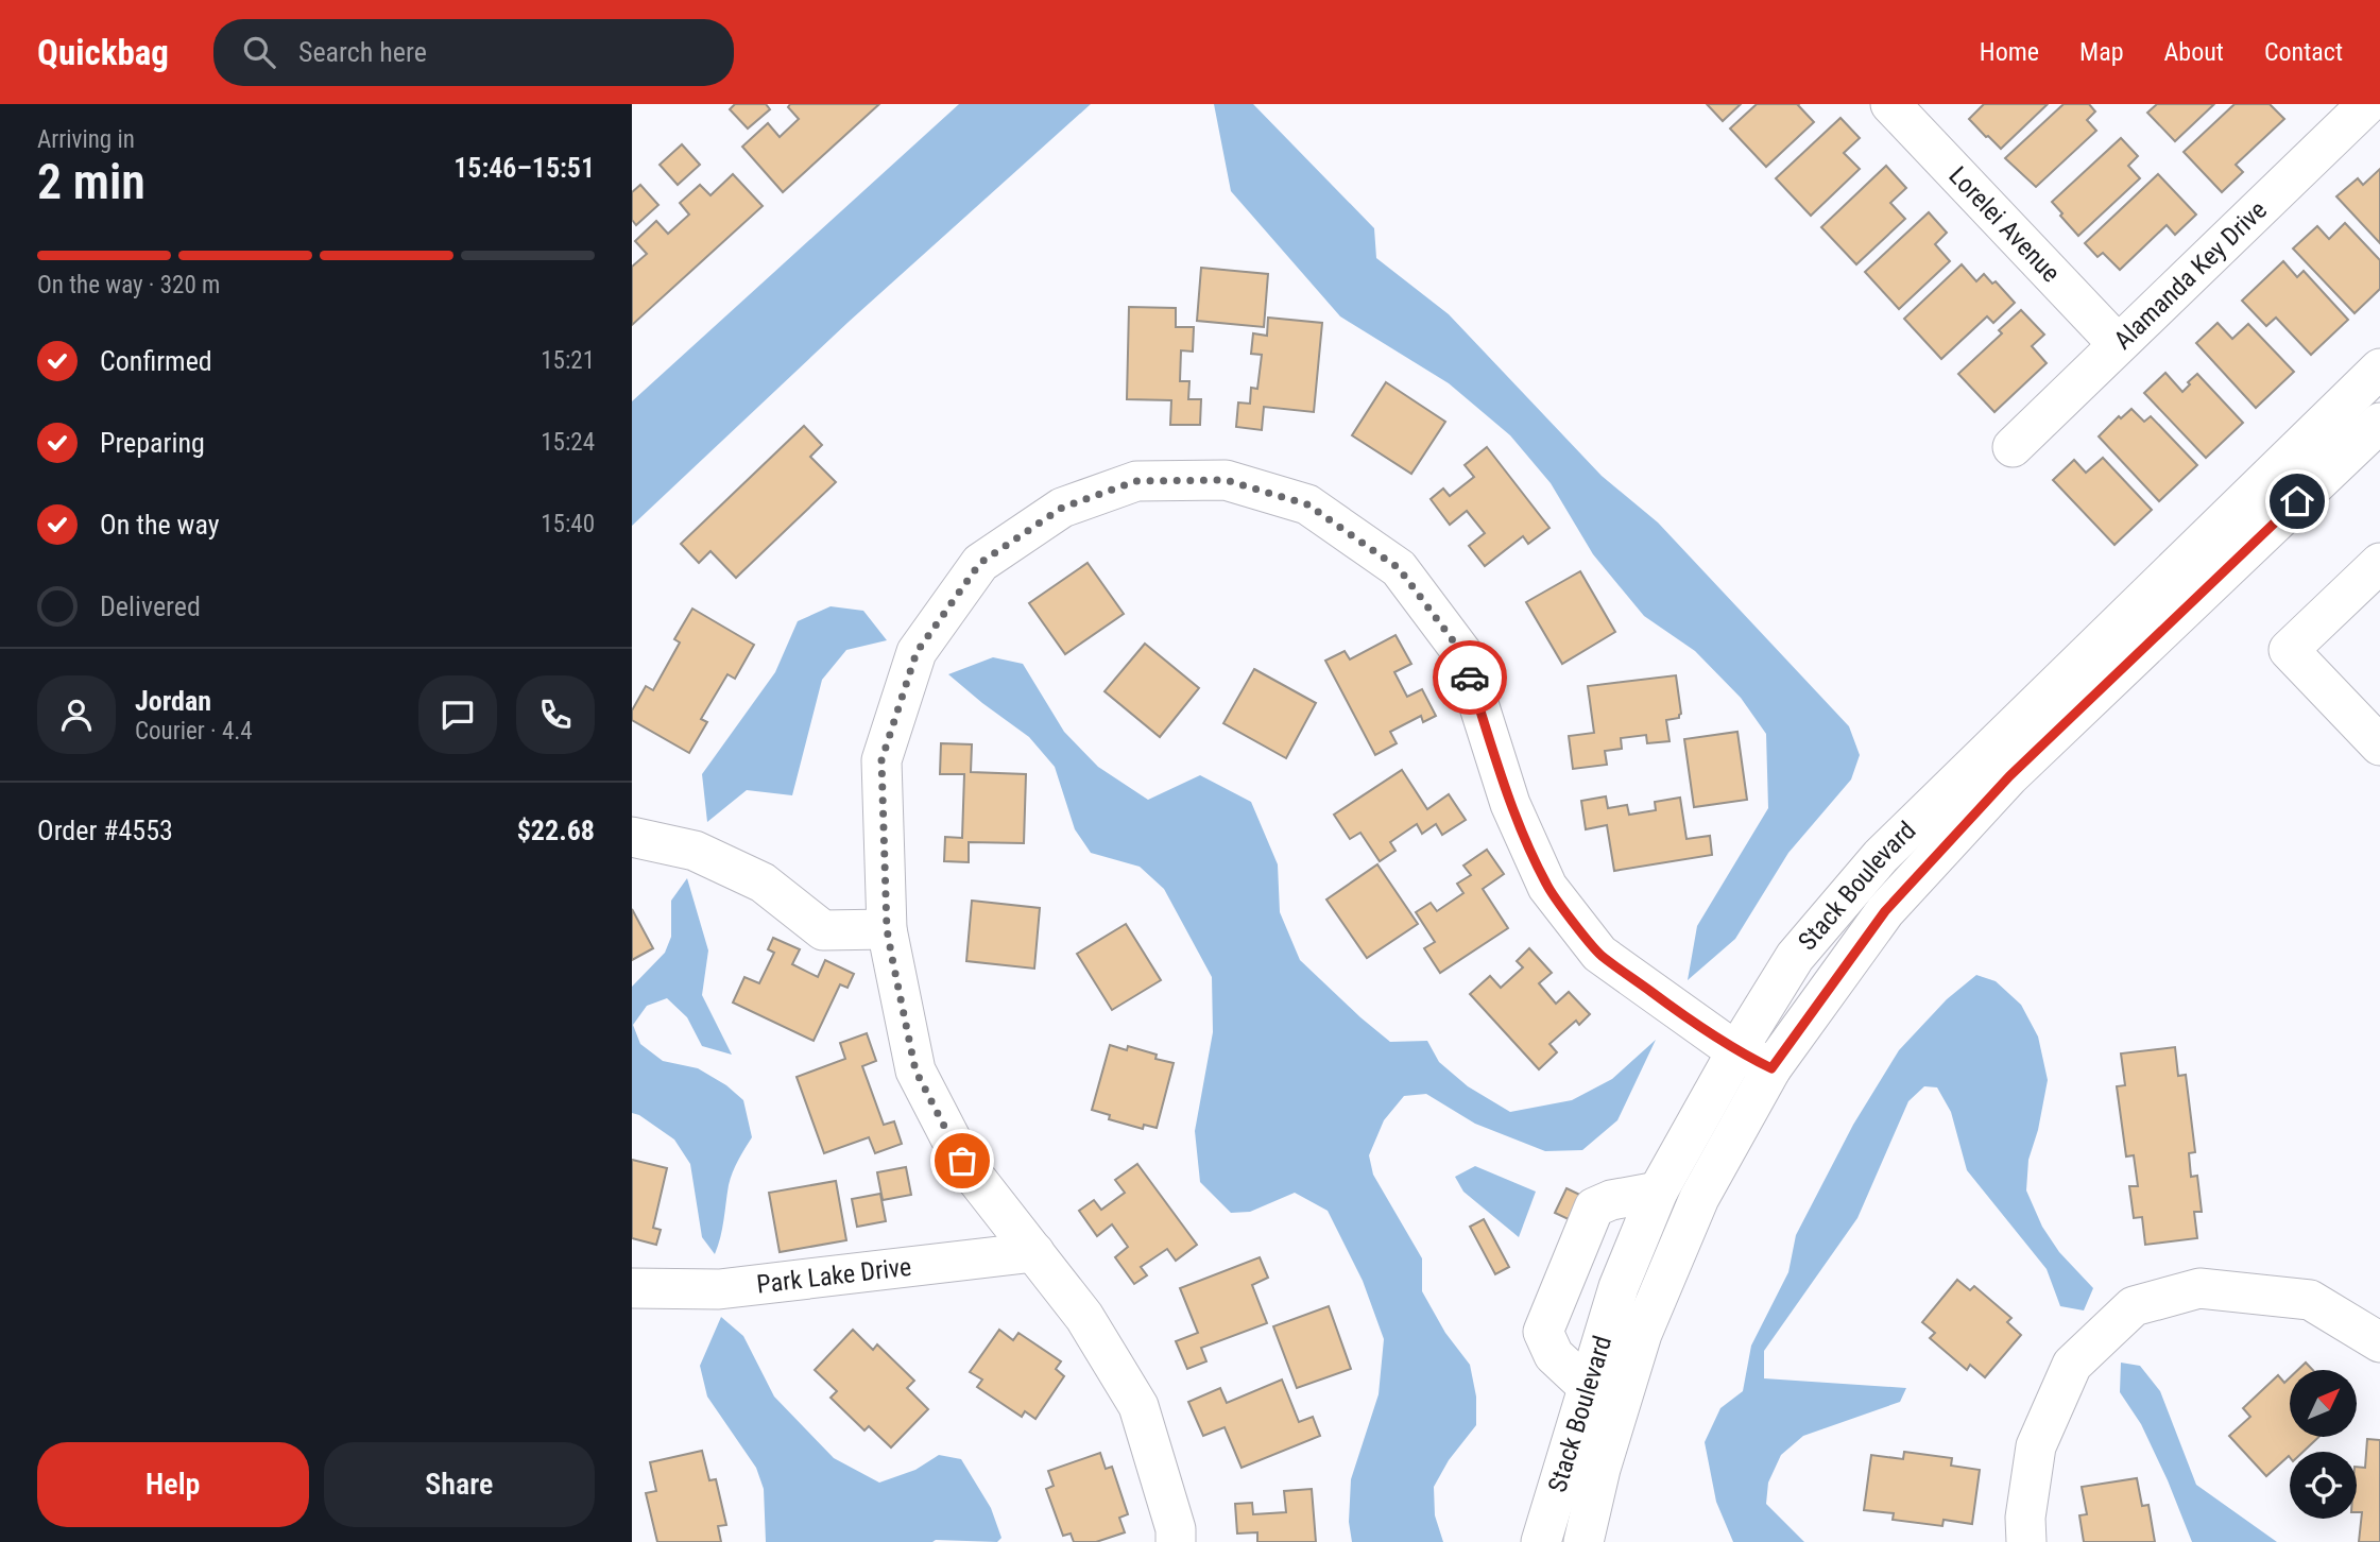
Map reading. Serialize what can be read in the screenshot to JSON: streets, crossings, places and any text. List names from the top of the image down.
{
  "streets": {
    "street": [
      "Lorelei Avenue",
      "Alamanda Key Drive",
      "Stack Boulevard",
      "Park Lake Drive"
    ]
  },
  "crossings": [
    ["Lorelei Avenue", "Alamanda Key Drive"]
  ],
  "north": "top right",
  "page": {
    "header": "Quickbag",
    "search": "Search here",
    "nav": [
      "Home",
      "Map",
      "About",
      "Contact"
    ],
    "heading": ["2 min", "Arriving in", "15:46–15:51"],
    "panel": [
      "Jordan",
      "Courier · 4.4",
      "Order #4553",
      "$22.68"
    ],
    "bar": "On the way · 320 m",
    "list": [
      ["Confirmed", "15:21"],
      ["Preparing", "15:24"],
      ["On the way", "15:40"],
      "Delivered"
    ],
    "buttons": ["Help", "Share"]
  }
}
